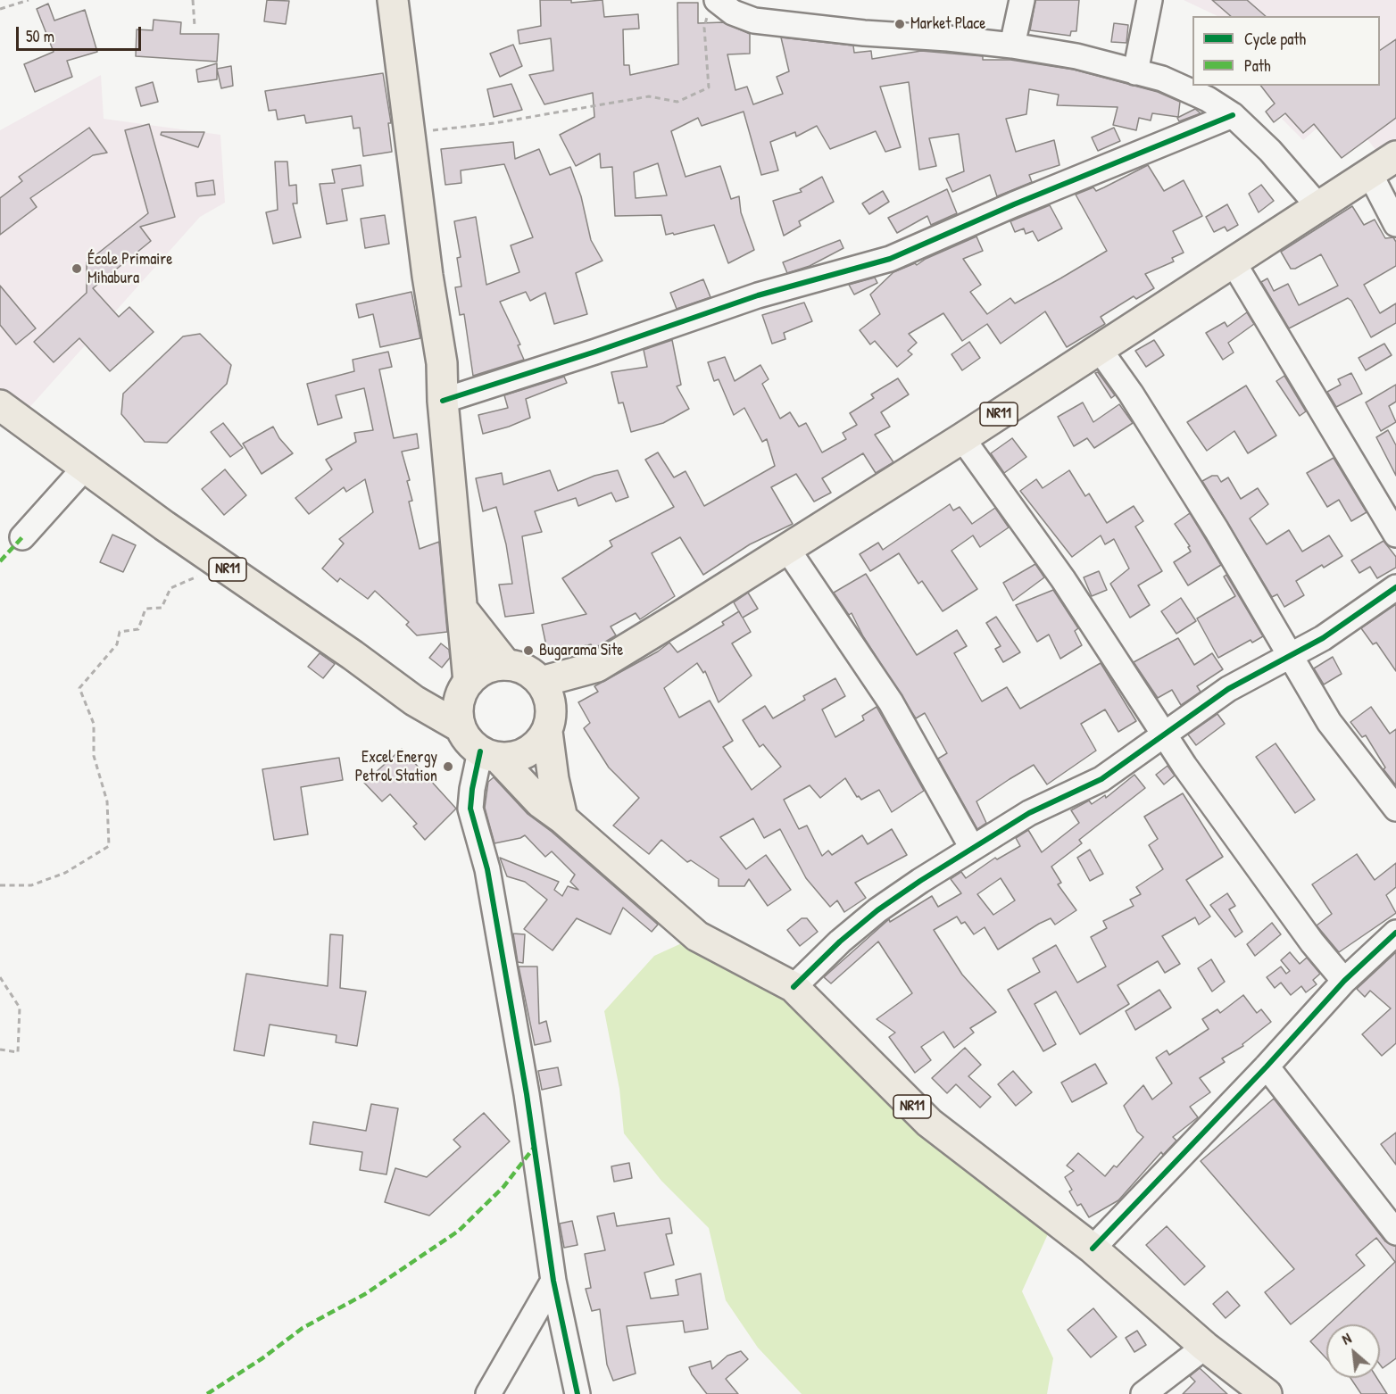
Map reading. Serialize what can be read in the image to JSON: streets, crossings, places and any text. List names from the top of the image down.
{
  "streets": {
    "main road": ["NR11"]
  },
  "places": [
    "Market Place",
    "École Primaire Mihabura",
    "Bugarama Site",
    "Excel Energy Petrol Station"
  ],
  "legend": ["Cycle path", "Path"],
  "scale_bar": "50 m",
  "north": "top left"
}
